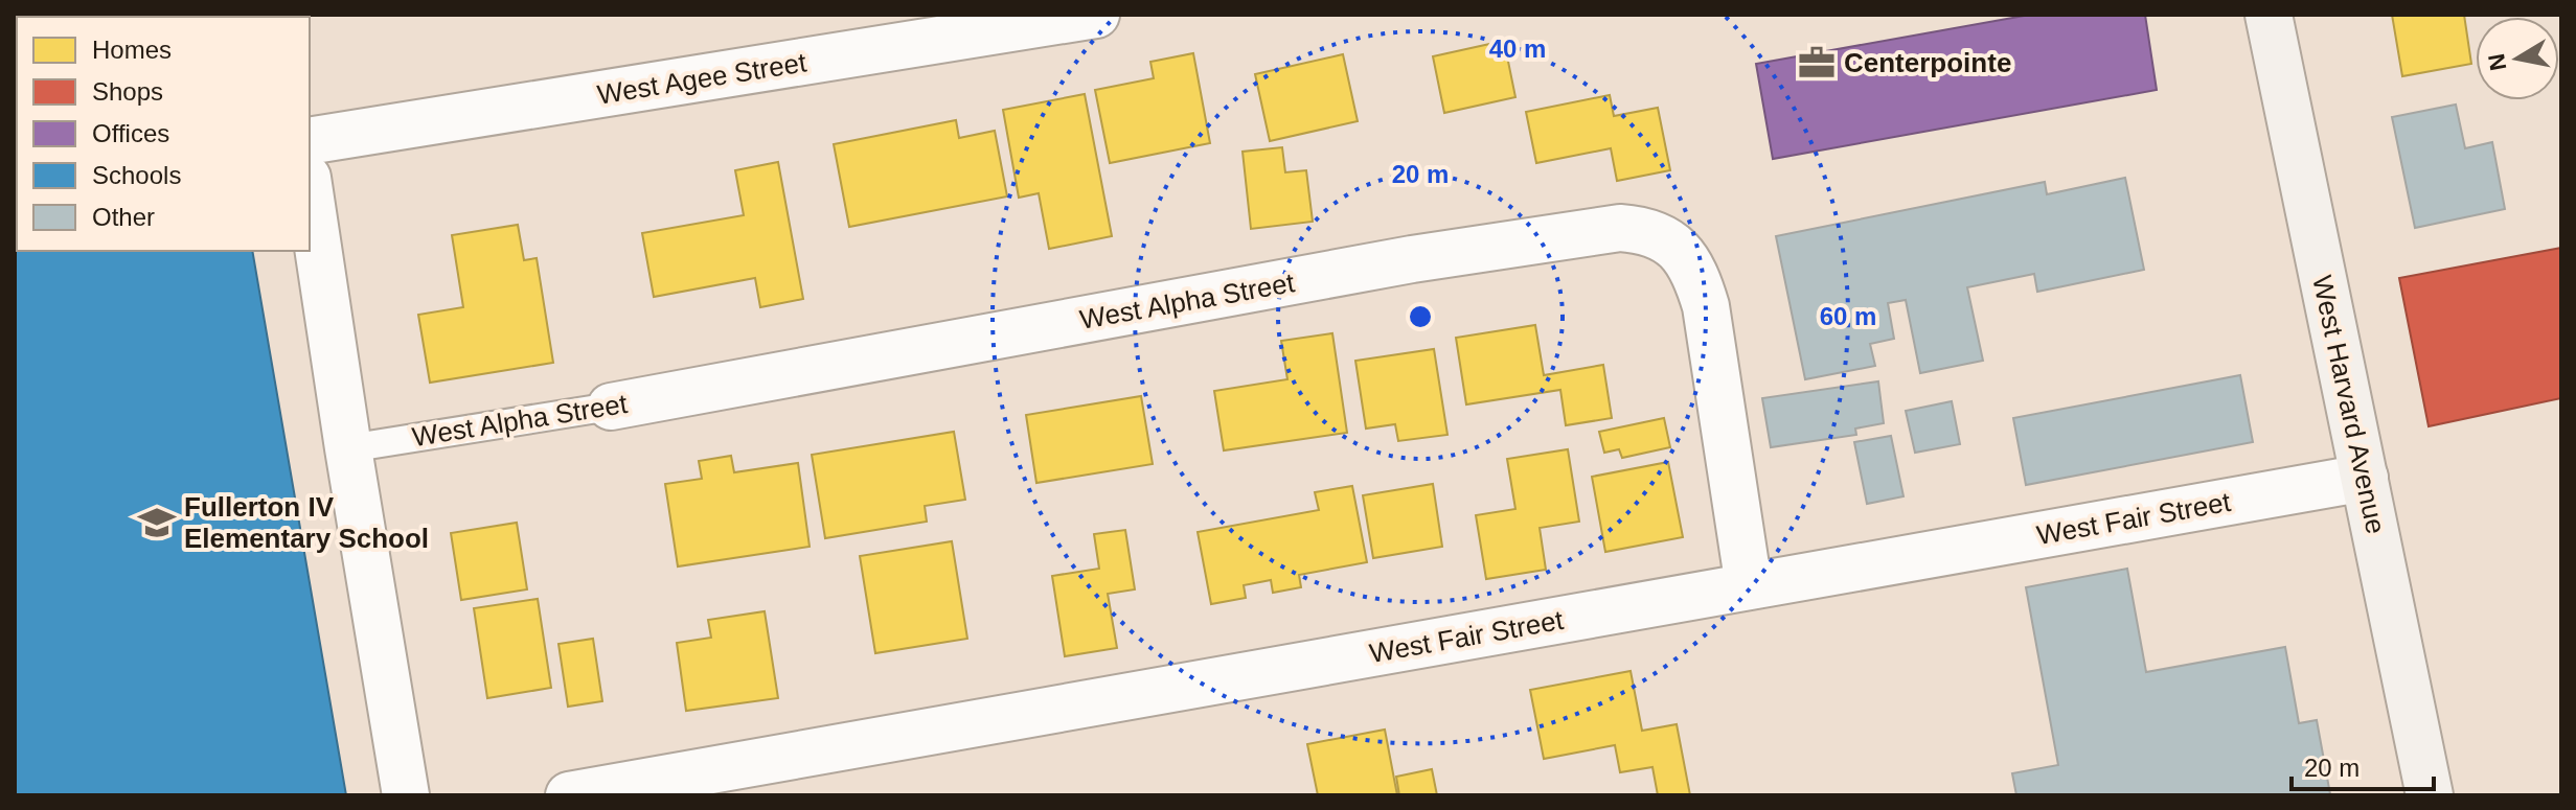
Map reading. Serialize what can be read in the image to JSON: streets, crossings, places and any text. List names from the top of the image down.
{
  "streets": {
    "main road": ["West Harvard Avenue"],
    "street": ["West Agee Street", "West Alpha Street", "West Fair Street"]
  },
  "crossings": [
    ["West Alpha Street", "West Fair Street"],
    ["West Harvard Avenue", "West Fair Street"]
  ],
  "places": {
    "office": ["Centerpointe"],
    "school or university": ["Fullerton IV Elementary School"]
  },
  "legend": [
    "Homes",
    "Shops",
    "Offices",
    "Schools",
    "Other"
  ],
  "scale_bar": "20 m",
  "north": "left",
  "rings": ["40 m", "20 m", "60 m"]
}
